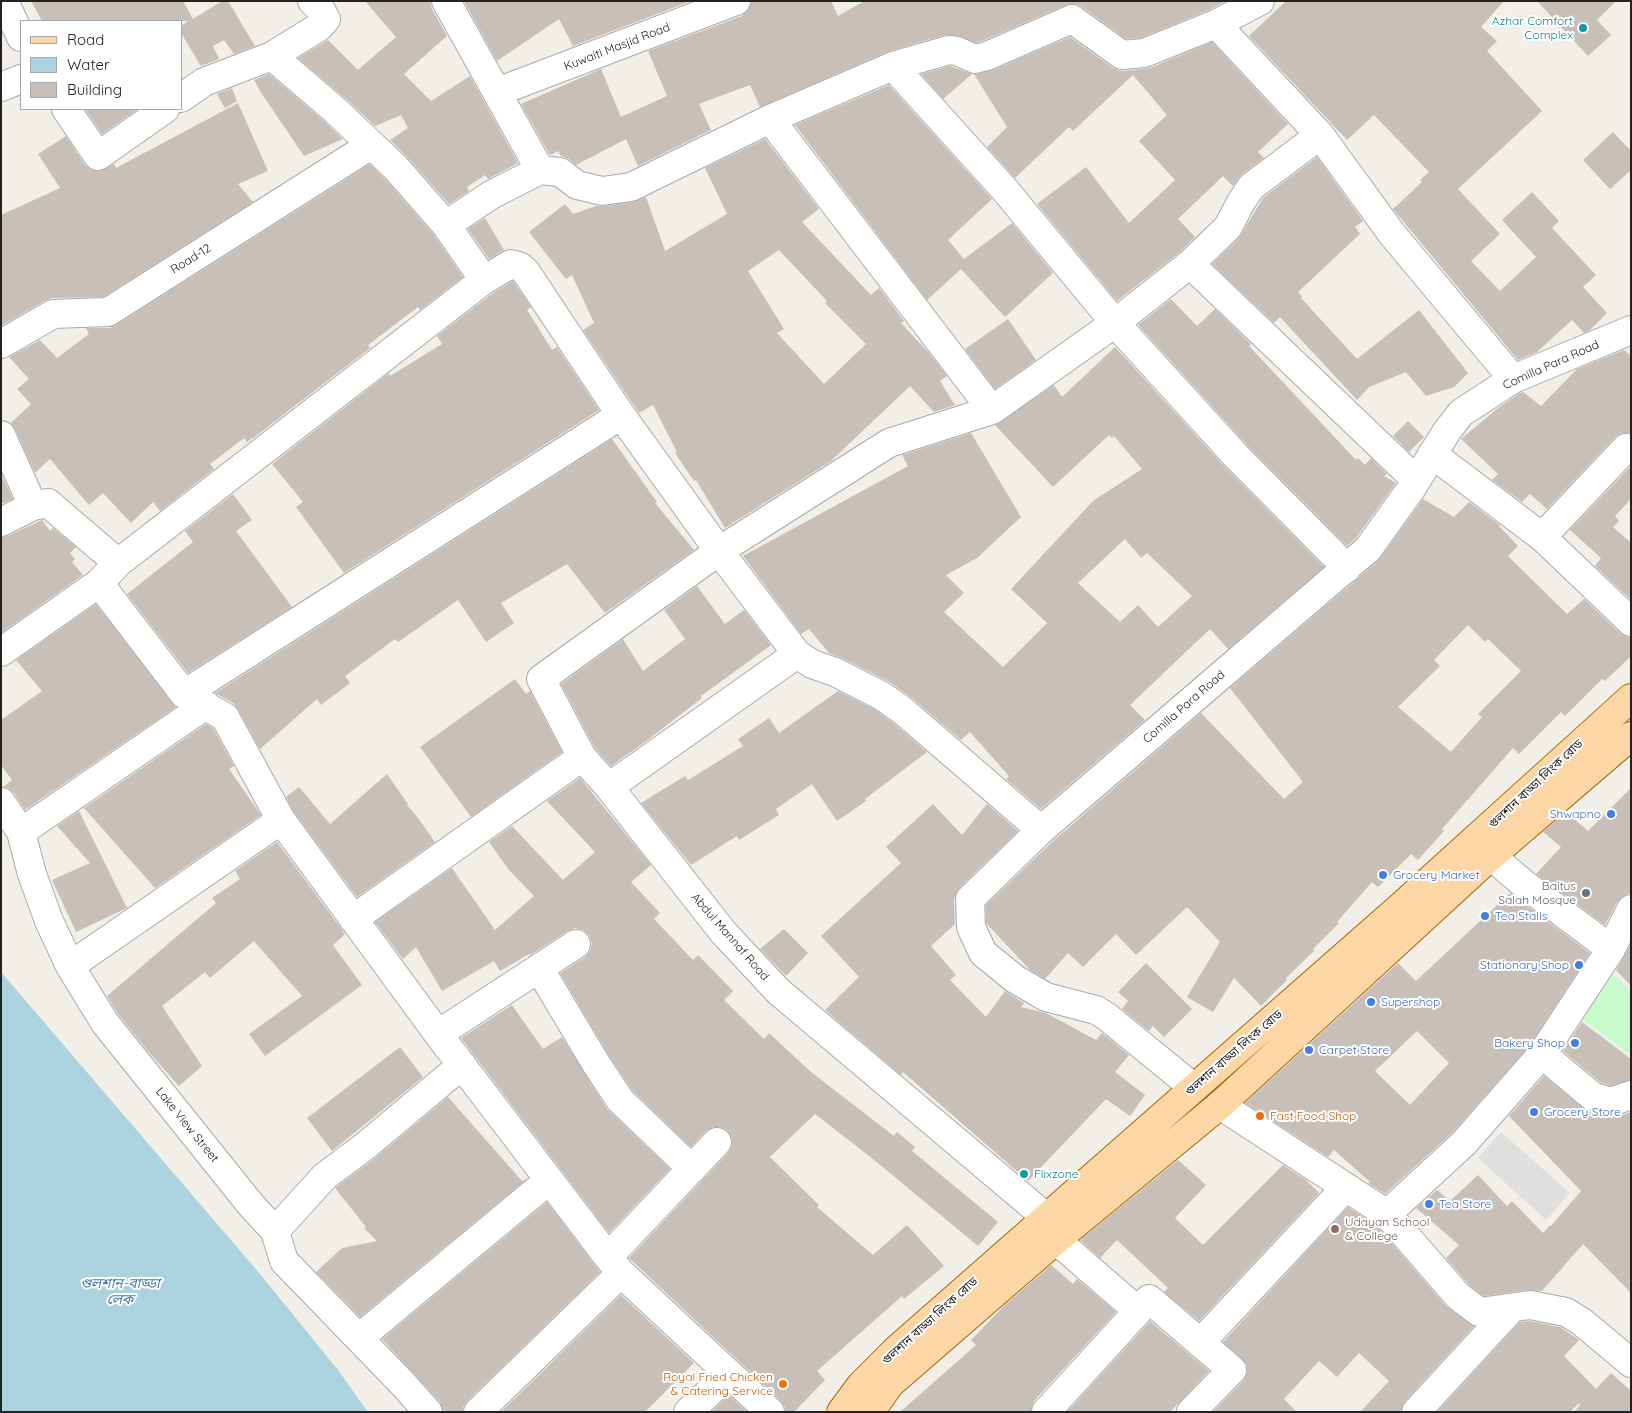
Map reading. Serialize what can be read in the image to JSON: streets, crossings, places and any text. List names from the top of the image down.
{
  "streets": {
    "main road": ["গুলশান বাড্ডা লিংক রোড"],
    "street": [
      "Kuwaiti Masjid Road",
      "Road-12",
      "Comilla Para Road",
      "Abdul Mannaf Road",
      "Lake View Street"
    ]
  },
  "crossings": [
    ["Comilla Para Road", "গুলশান বাড্ডা লিংক রোড"],
    ["গুলশান বাড্ডা লিংক রোড", "Abdul Mannaf Road"]
  ],
  "water": ["গুলশান-বাড্ডা লেক"],
  "places": [
    "Azhar Comfort Complex",
    "Shwapno",
    "Grocery Market",
    "Baitus Salah Mosque",
    "Tea Stalls",
    "Stationary Shop",
    "Supershop",
    "Bakery Shop",
    "Carpet Store",
    "Grocery Store",
    "Fast Food Shop",
    "Flixzone",
    "Tea Store",
    "Udayan School & College",
    "Royal Fried Chicken & Catering Service"
  ],
  "legend": ["Road", "Water", "Building"]
}
